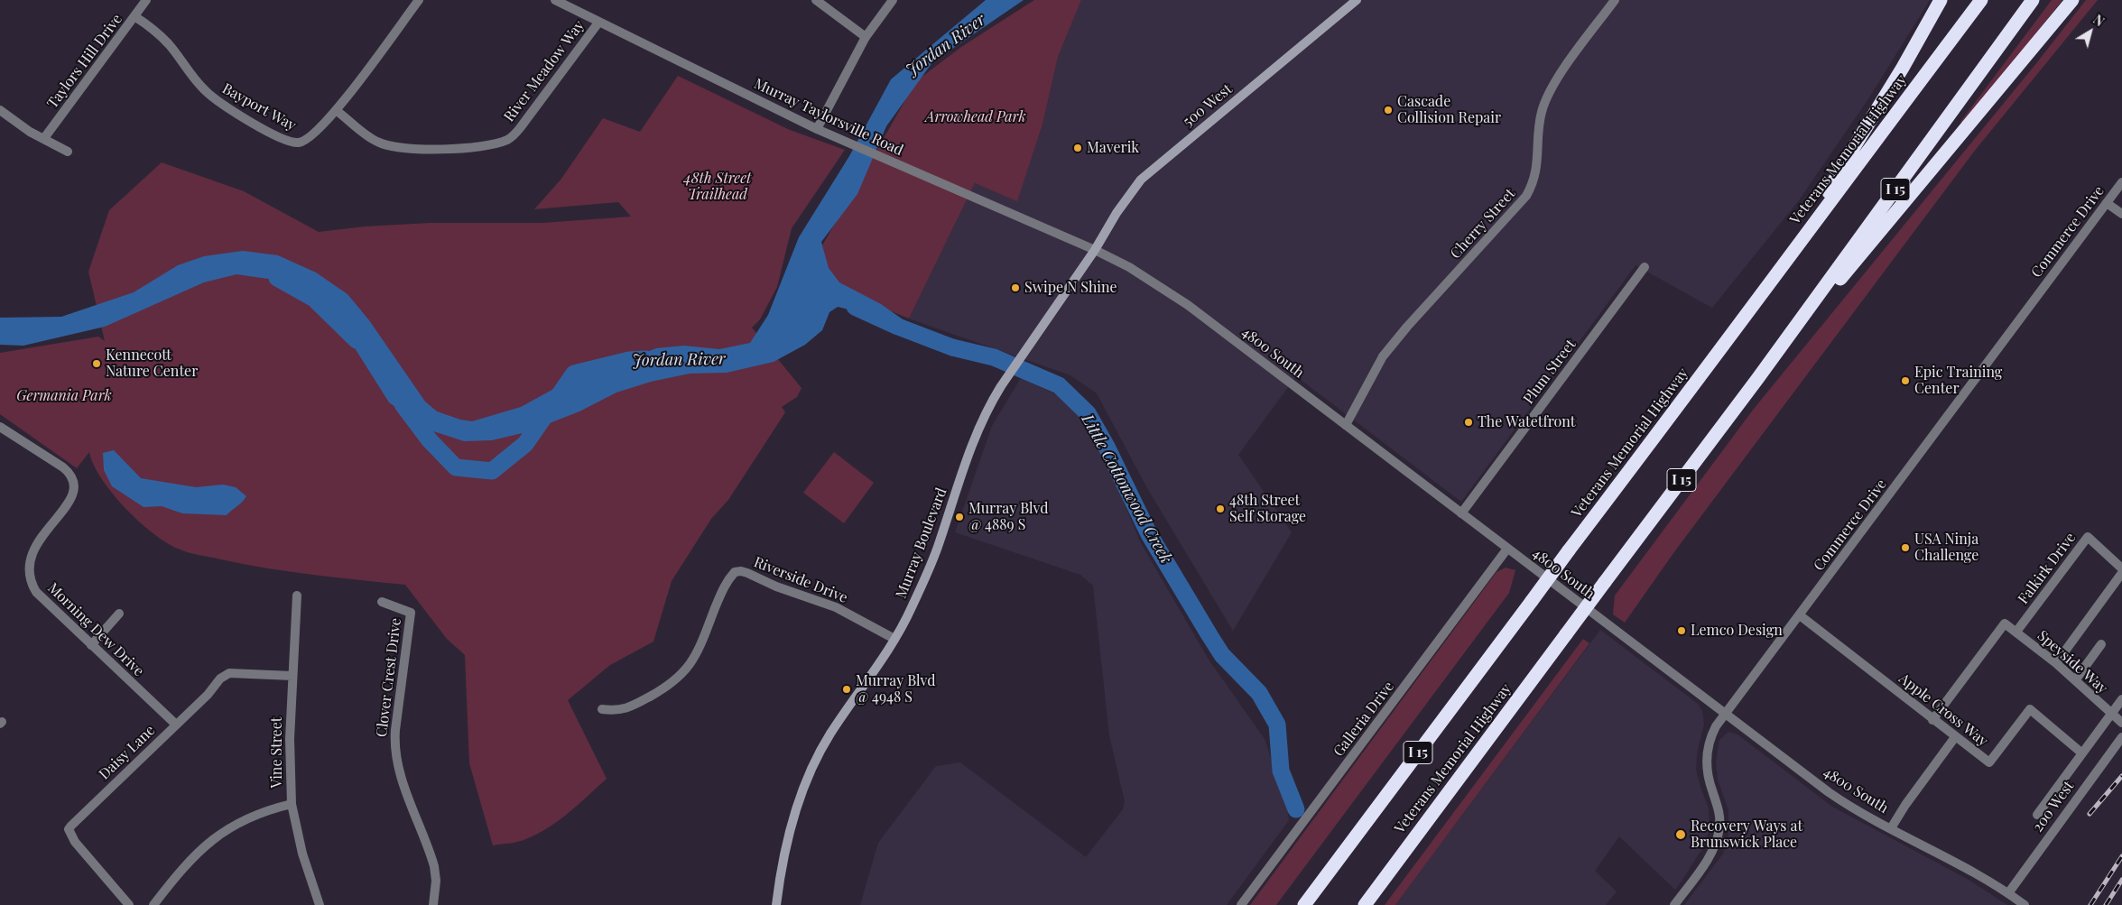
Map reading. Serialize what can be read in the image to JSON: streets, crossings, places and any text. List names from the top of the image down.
{
  "streets": {
    "highway": ["Veterans Memorial Highway", "I 15"],
    "main road": ["500 West", "Murray Boulevard"],
    "street": [
      "Taylors Hill Drive",
      "River Meadow Way",
      "Bayport Way",
      "Murray Taylorsville Road",
      "Cherry Street",
      "Commerce Drive",
      "4800 South",
      "Plum Street",
      "Falkirk Drive",
      "Riverside Drive",
      "Morning Dew Drive",
      "Speyside Way",
      "Clover Crest Drive",
      "Apple Cross Way",
      "Galleria Drive",
      "Daisy Lane",
      "Vine Street",
      "200 West"
    ]
  },
  "crossings": [
    ["Taylors Hill Drive", "Bayport Way"],
    ["River Meadow Way", "Bayport Way"],
    ["River Meadow Way", "Murray Taylorsville Road"],
    ["500 West", "Murray Taylorsville Road"],
    ["500 West", "4800 South"],
    ["500 West", "Murray Boulevard"],
    ["Murray Taylorsville Road", "4800 South"],
    ["Murray Taylorsville Road", "Murray Boulevard"],
    ["Cherry Street", "4800 South"],
    ["Commerce Drive", "4800 South"],
    ["Commerce Drive", "Apple Cross Way"],
    ["4800 South", "Plum Street"],
    ["4800 South", "Murray Boulevard"],
    ["4800 South", "Galleria Drive"],
    ["4800 South", "200 West"],
    ["Murray Boulevard", "Riverside Drive"],
    ["Falkirk Drive", "Speyside Way"],
    ["Morning Dew Drive", "Daisy Lane"],
    ["Speyside Way", "Apple Cross Way"],
    ["Daisy Lane", "Vine Street"]
  ],
  "water": ["Jordan River", "Little Cottonwood Creek"],
  "parks": ["Arrowhead Park", "48th Street Trailhead", "Germania Park"],
  "places": [
    "Cascade Collision Repair",
    "Maverik",
    "Swipe N Shine",
    "Kennecott Nature Center",
    "Epic Training Center",
    "The Watetfront",
    "48th Street Self Storage",
    "Murray Blvd @ 4889 S",
    "USA Ninja Challenge",
    "Lemco Design",
    "Murray Blvd @ 4948 S",
    "Recovery Ways at Brunswick Place"
  ],
  "north": "top right"
}
